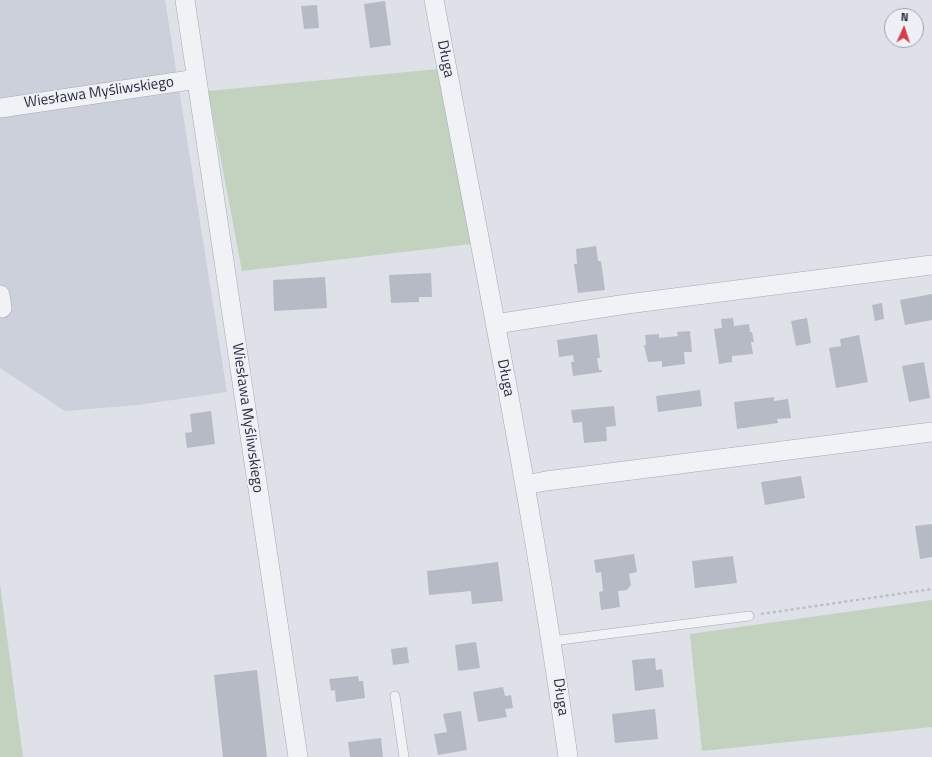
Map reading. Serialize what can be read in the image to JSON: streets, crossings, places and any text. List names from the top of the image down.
{
  "streets": {
    "street": ["Długa", "Wiesława Myśliwskiego"]
  },
  "north": "top"
}
